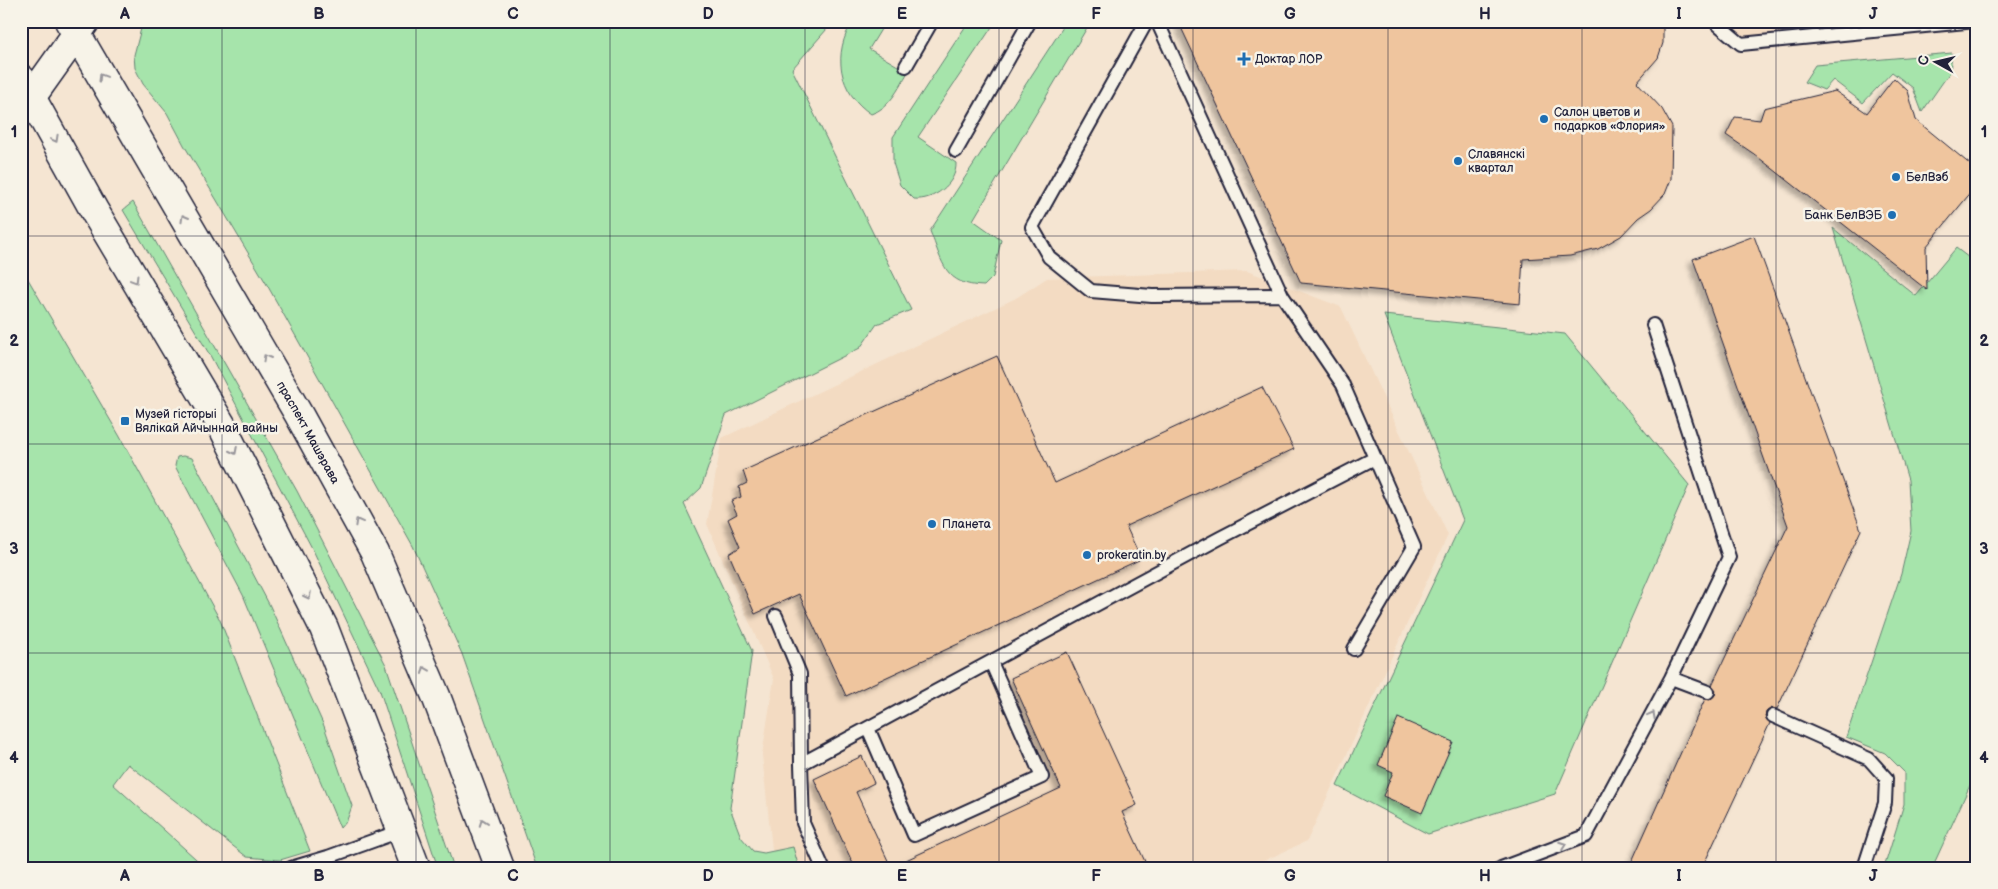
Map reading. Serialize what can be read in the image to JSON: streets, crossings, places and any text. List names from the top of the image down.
{
  "streets": {
    "main road": ["праспект Машэрава"]
  },
  "places": {
    "health": ["Доктар ЛОР"],
    "other": [
      "Салон цветов и подарков «Флория»",
      "Славянскі квартал",
      "БелВэб",
      "Банк БелВЭБ",
      "Планета",
      "prokeratin.by"
    ],
    "transit": ["Музей гісторыі Вялікай Айчыннай вайны"]
  },
  "north": "left",
  "grid": {
    "columns": [
      "A",
      "B",
      "C",
      "D",
      "E",
      "F",
      "G",
      "H",
      "I",
      "J"
    ],
    "rows": [
      "1",
      "2",
      "3",
      "4"
    ]
  }
}
